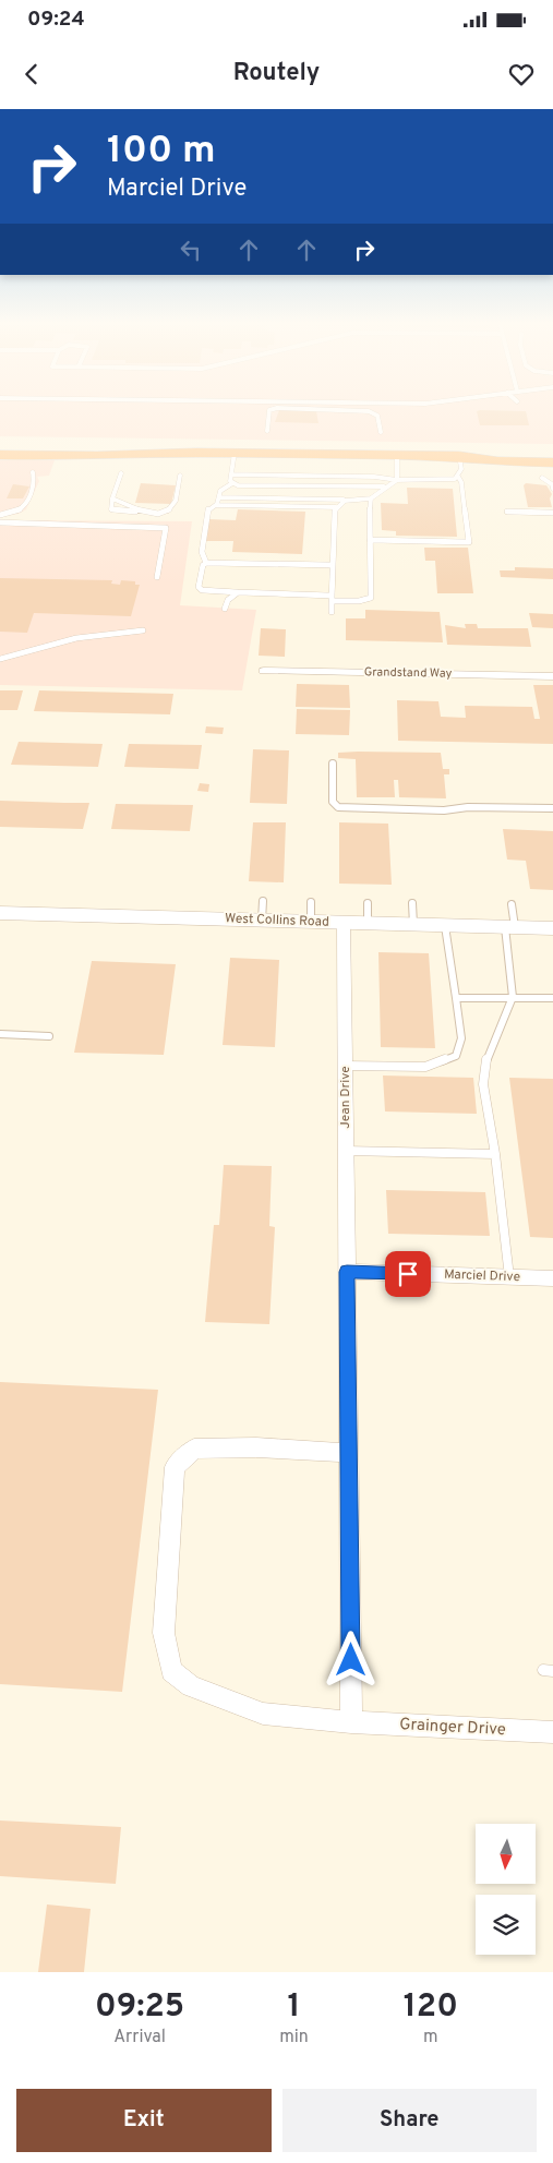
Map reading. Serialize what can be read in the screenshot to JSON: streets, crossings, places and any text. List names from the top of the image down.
{
  "streets": {
    "street": [
      "Grandstand Way",
      "West Collins Road",
      "Jean Drive",
      "Marciel Drive",
      "Grainger Drive"
    ]
  },
  "crossings": [
    ["West Collins Road", "Jean Drive"],
    ["Jean Drive", "Marciel Drive"],
    ["Jean Drive", "Grainger Drive"]
  ],
  "north": "bottom",
  "page": {
    "status": "09:24",
    "header": "Routely",
    "turn": ["100 m", "Marciel Drive"],
    "eta": [
      "09:25",
      "Arrival",
      "1",
      "min",
      "120",
      "m"
    ],
    "buttons": ["Exit", "Share"]
  }
}
